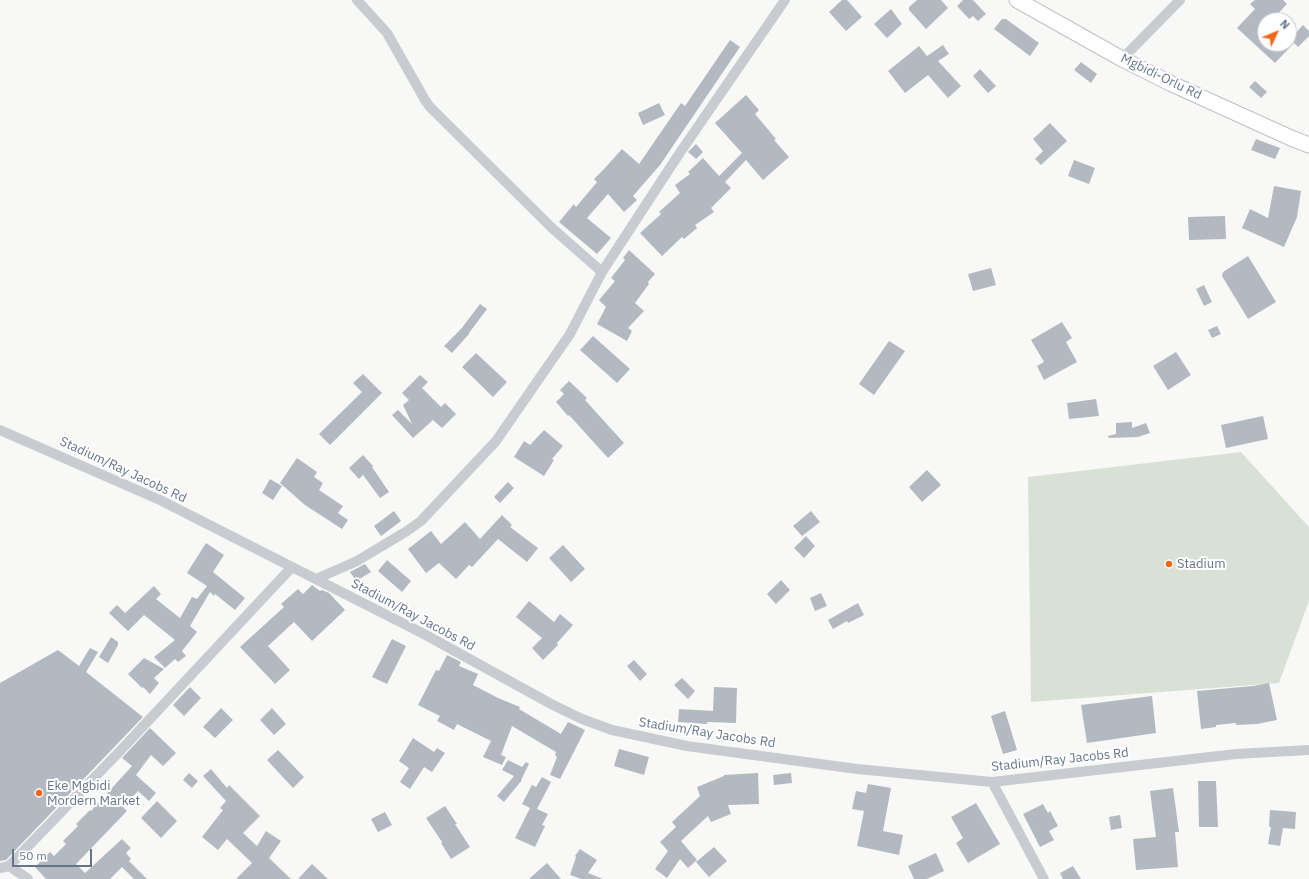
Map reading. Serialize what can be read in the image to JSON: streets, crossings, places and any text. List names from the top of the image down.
{
  "streets": {
    "main road": ["Mgbidi-Orlu Rd"],
    "street": ["Stadium/Ray Jacobs Rd"]
  },
  "places": ["Stadium", "Eke Mgbidi Mordern Market"],
  "scale_bar": "50 m",
  "north": "top right"
}
